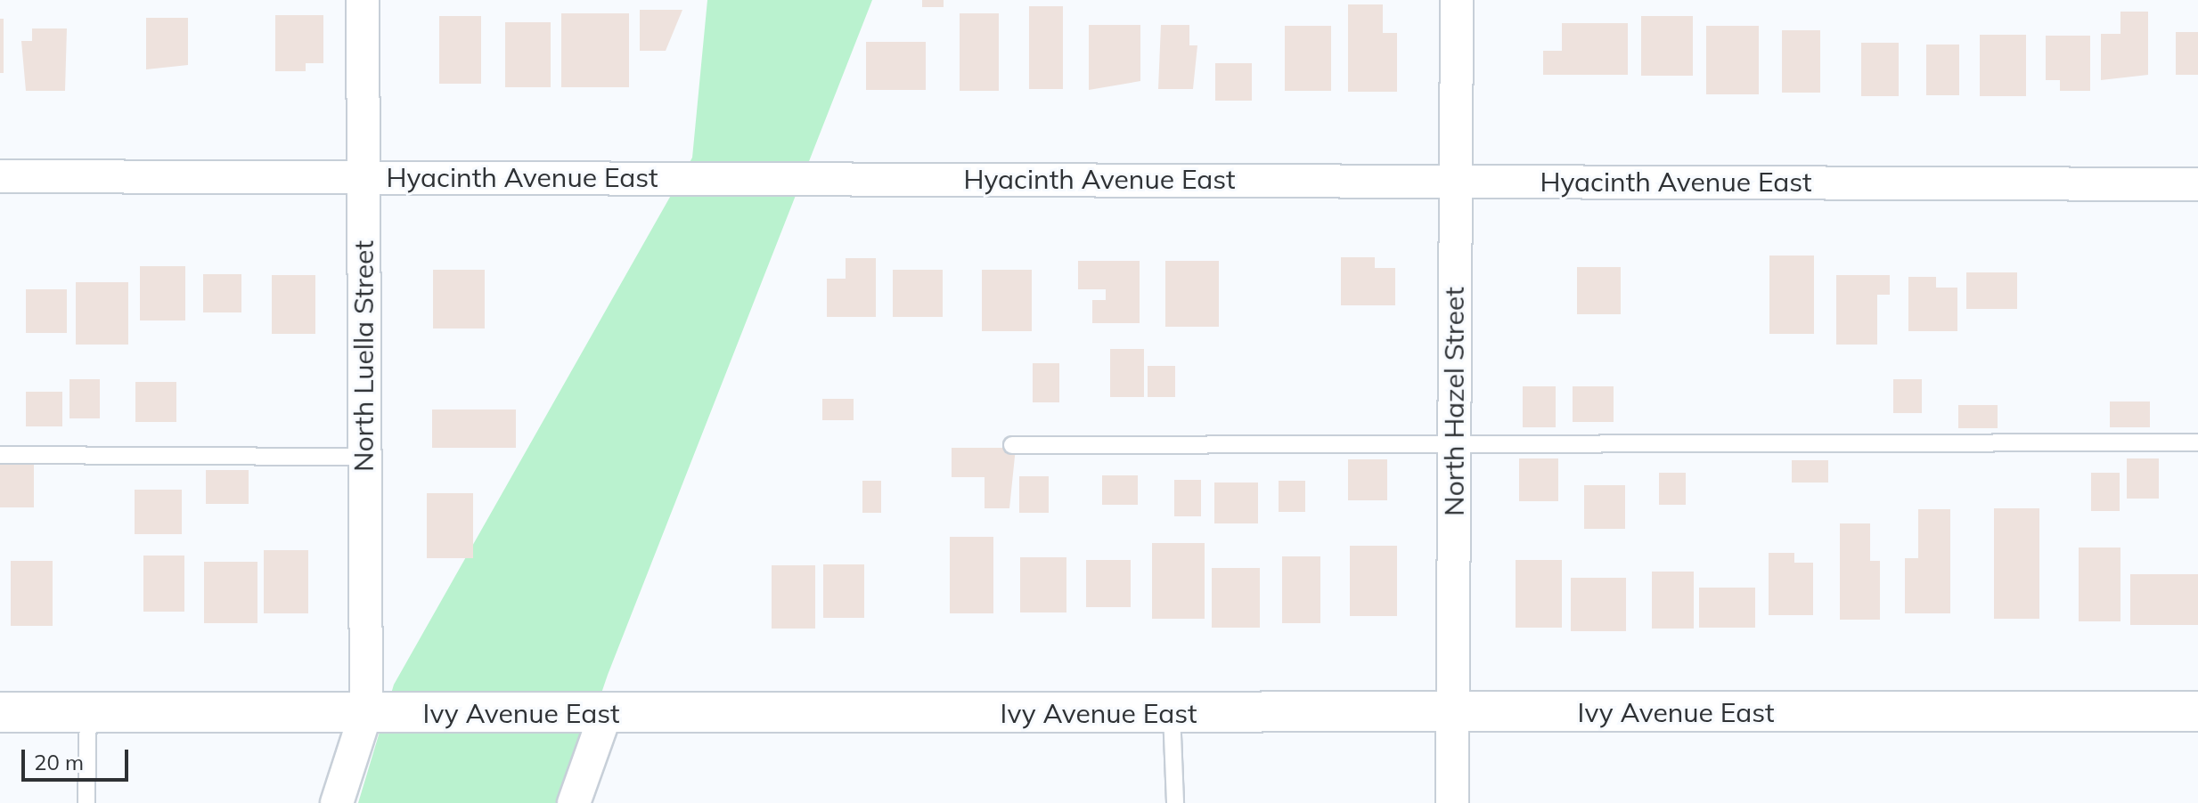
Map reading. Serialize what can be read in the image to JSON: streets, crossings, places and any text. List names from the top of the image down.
{
  "streets": {
    "street": [
      "Hyacinth Avenue East",
      "North Luella Street",
      "North Hazel Street",
      "Ivy Avenue East"
    ]
  },
  "crossings": [
    ["Hyacinth Avenue East", "North Luella Street"],
    ["Hyacinth Avenue East", "North Hazel Street"],
    ["North Luella Street", "Ivy Avenue East"],
    ["North Hazel Street", "Ivy Avenue East"]
  ],
  "scale_bar": "20 m"
}
